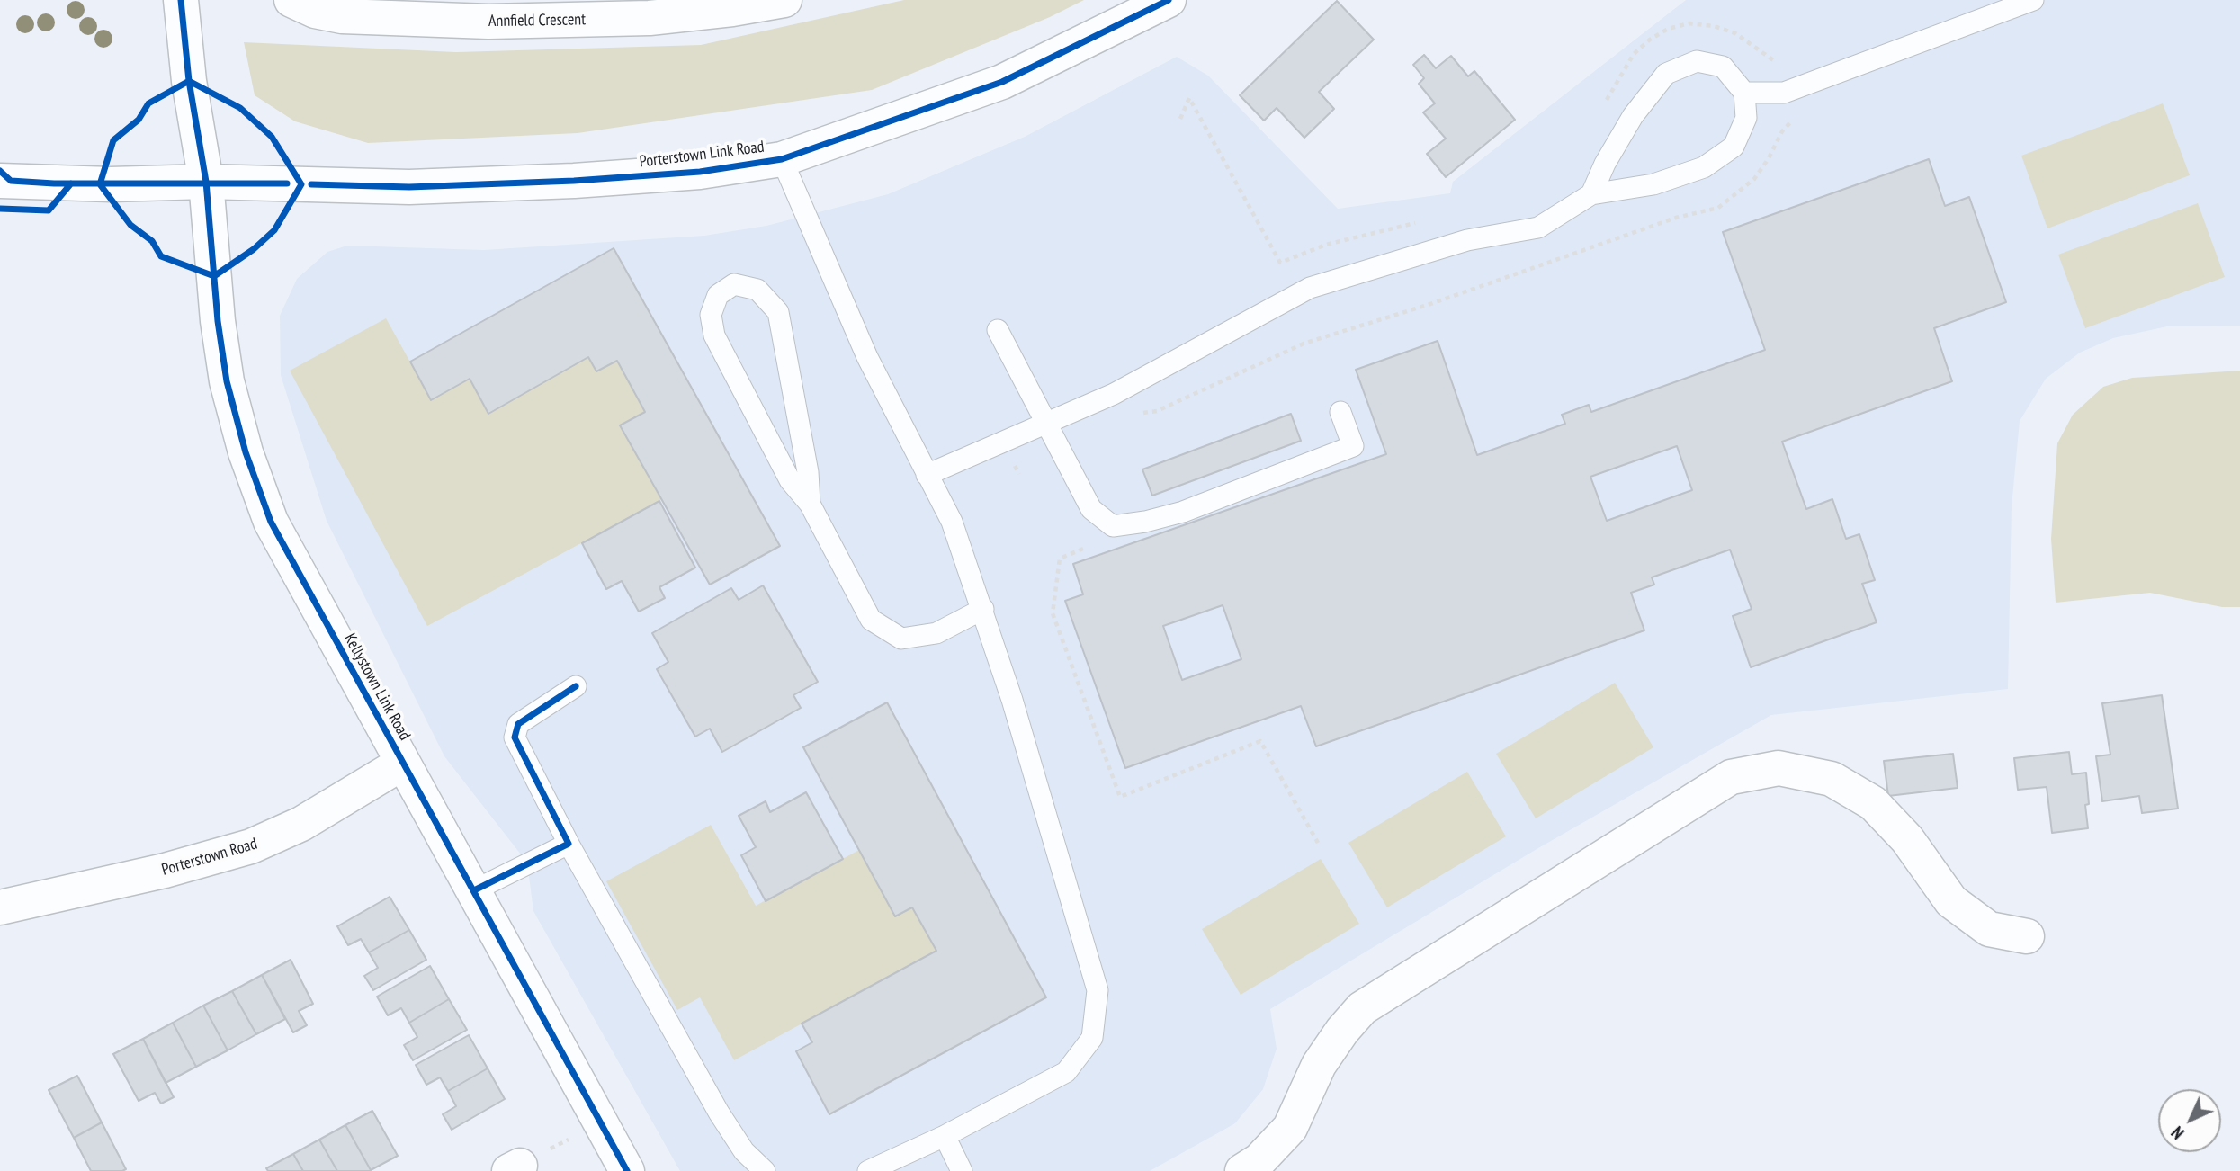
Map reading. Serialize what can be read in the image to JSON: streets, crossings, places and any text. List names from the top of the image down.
{
  "streets": {
    "street": [
      "Annfield Crescent",
      "Porterstown Link Road",
      "Kellystown Link Road",
      "Porterstown Road"
    ]
  },
  "crossings": [
    ["Porterstown Link Road", "Kellystown Link Road"],
    ["Kellystown Link Road", "Porterstown Road"]
  ],
  "north": "bottom left"
}
